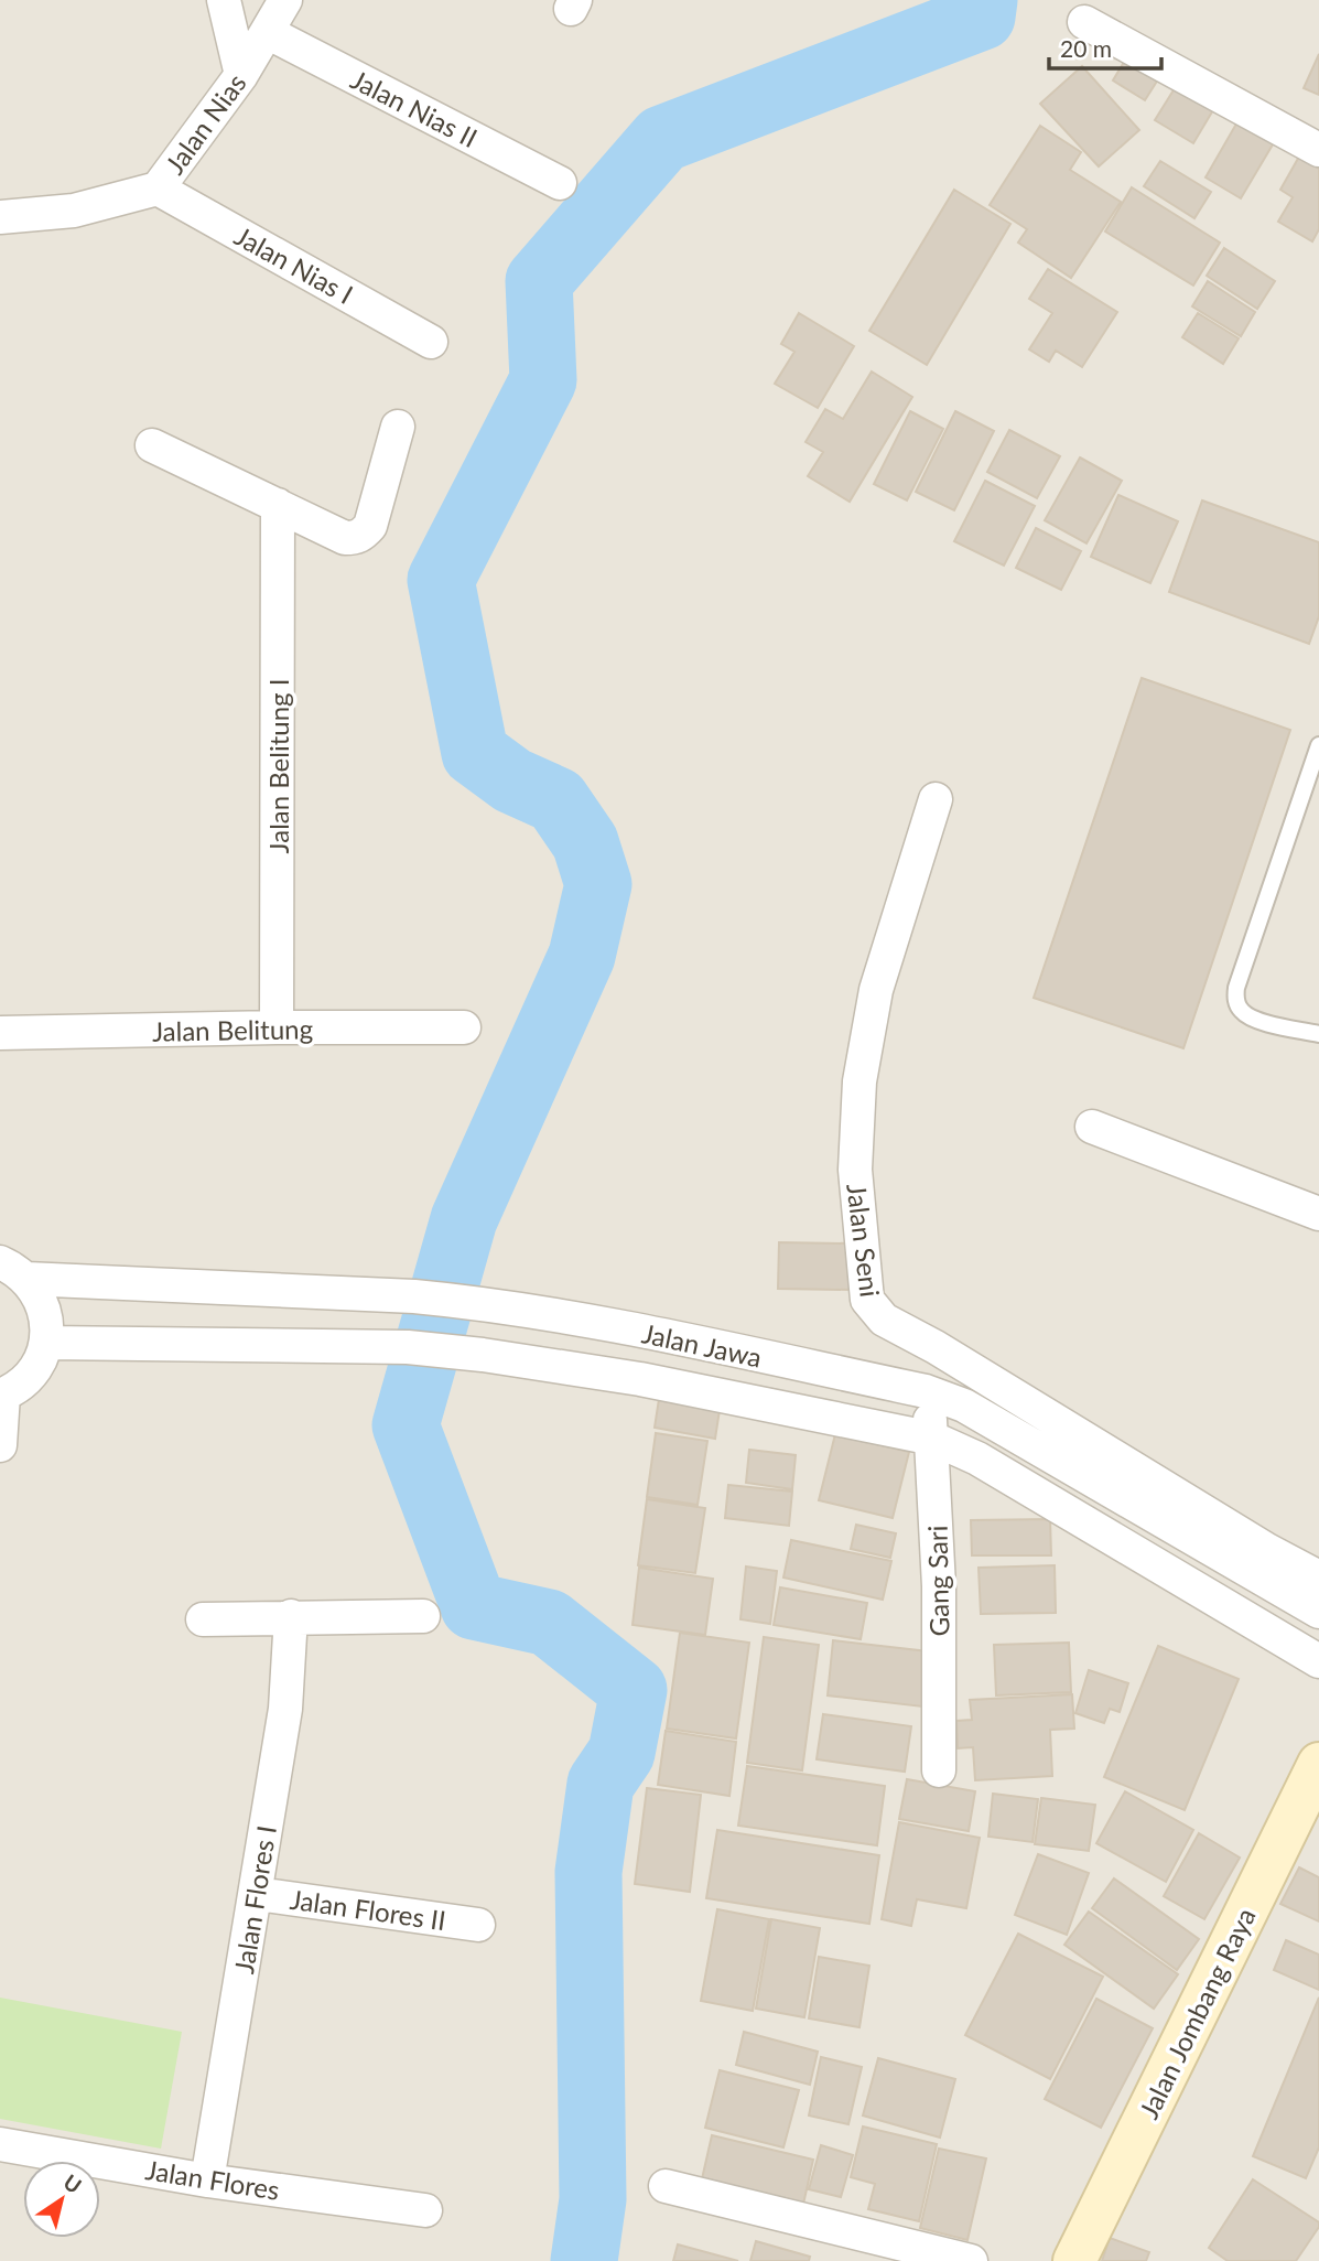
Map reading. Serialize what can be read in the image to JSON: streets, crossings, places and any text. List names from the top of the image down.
{
  "streets": {
    "main road": ["Jalan Jombang Raya"],
    "street": [
      "Jalan Nias II",
      "Jalan Nias",
      "Jalan Nias I",
      "Jalan Belitung I",
      "Jalan Belitung",
      "Jalan Seni",
      "Jalan Jawa",
      "Gang Sari",
      "Jalan Flores I",
      "Jalan Flores II",
      "Jalan Flores"
    ]
  },
  "crossings": [
    ["Jalan Nias II", "Jalan Nias"],
    ["Jalan Nias", "Jalan Nias I"],
    ["Jalan Belitung I", "Jalan Belitung"],
    ["Jalan Jawa", "Gang Sari"],
    ["Jalan Flores I", "Jalan Flores II"],
    ["Jalan Flores I", "Jalan Flores"]
  ],
  "scale_bar": "20 m",
  "north": "top right"
}
